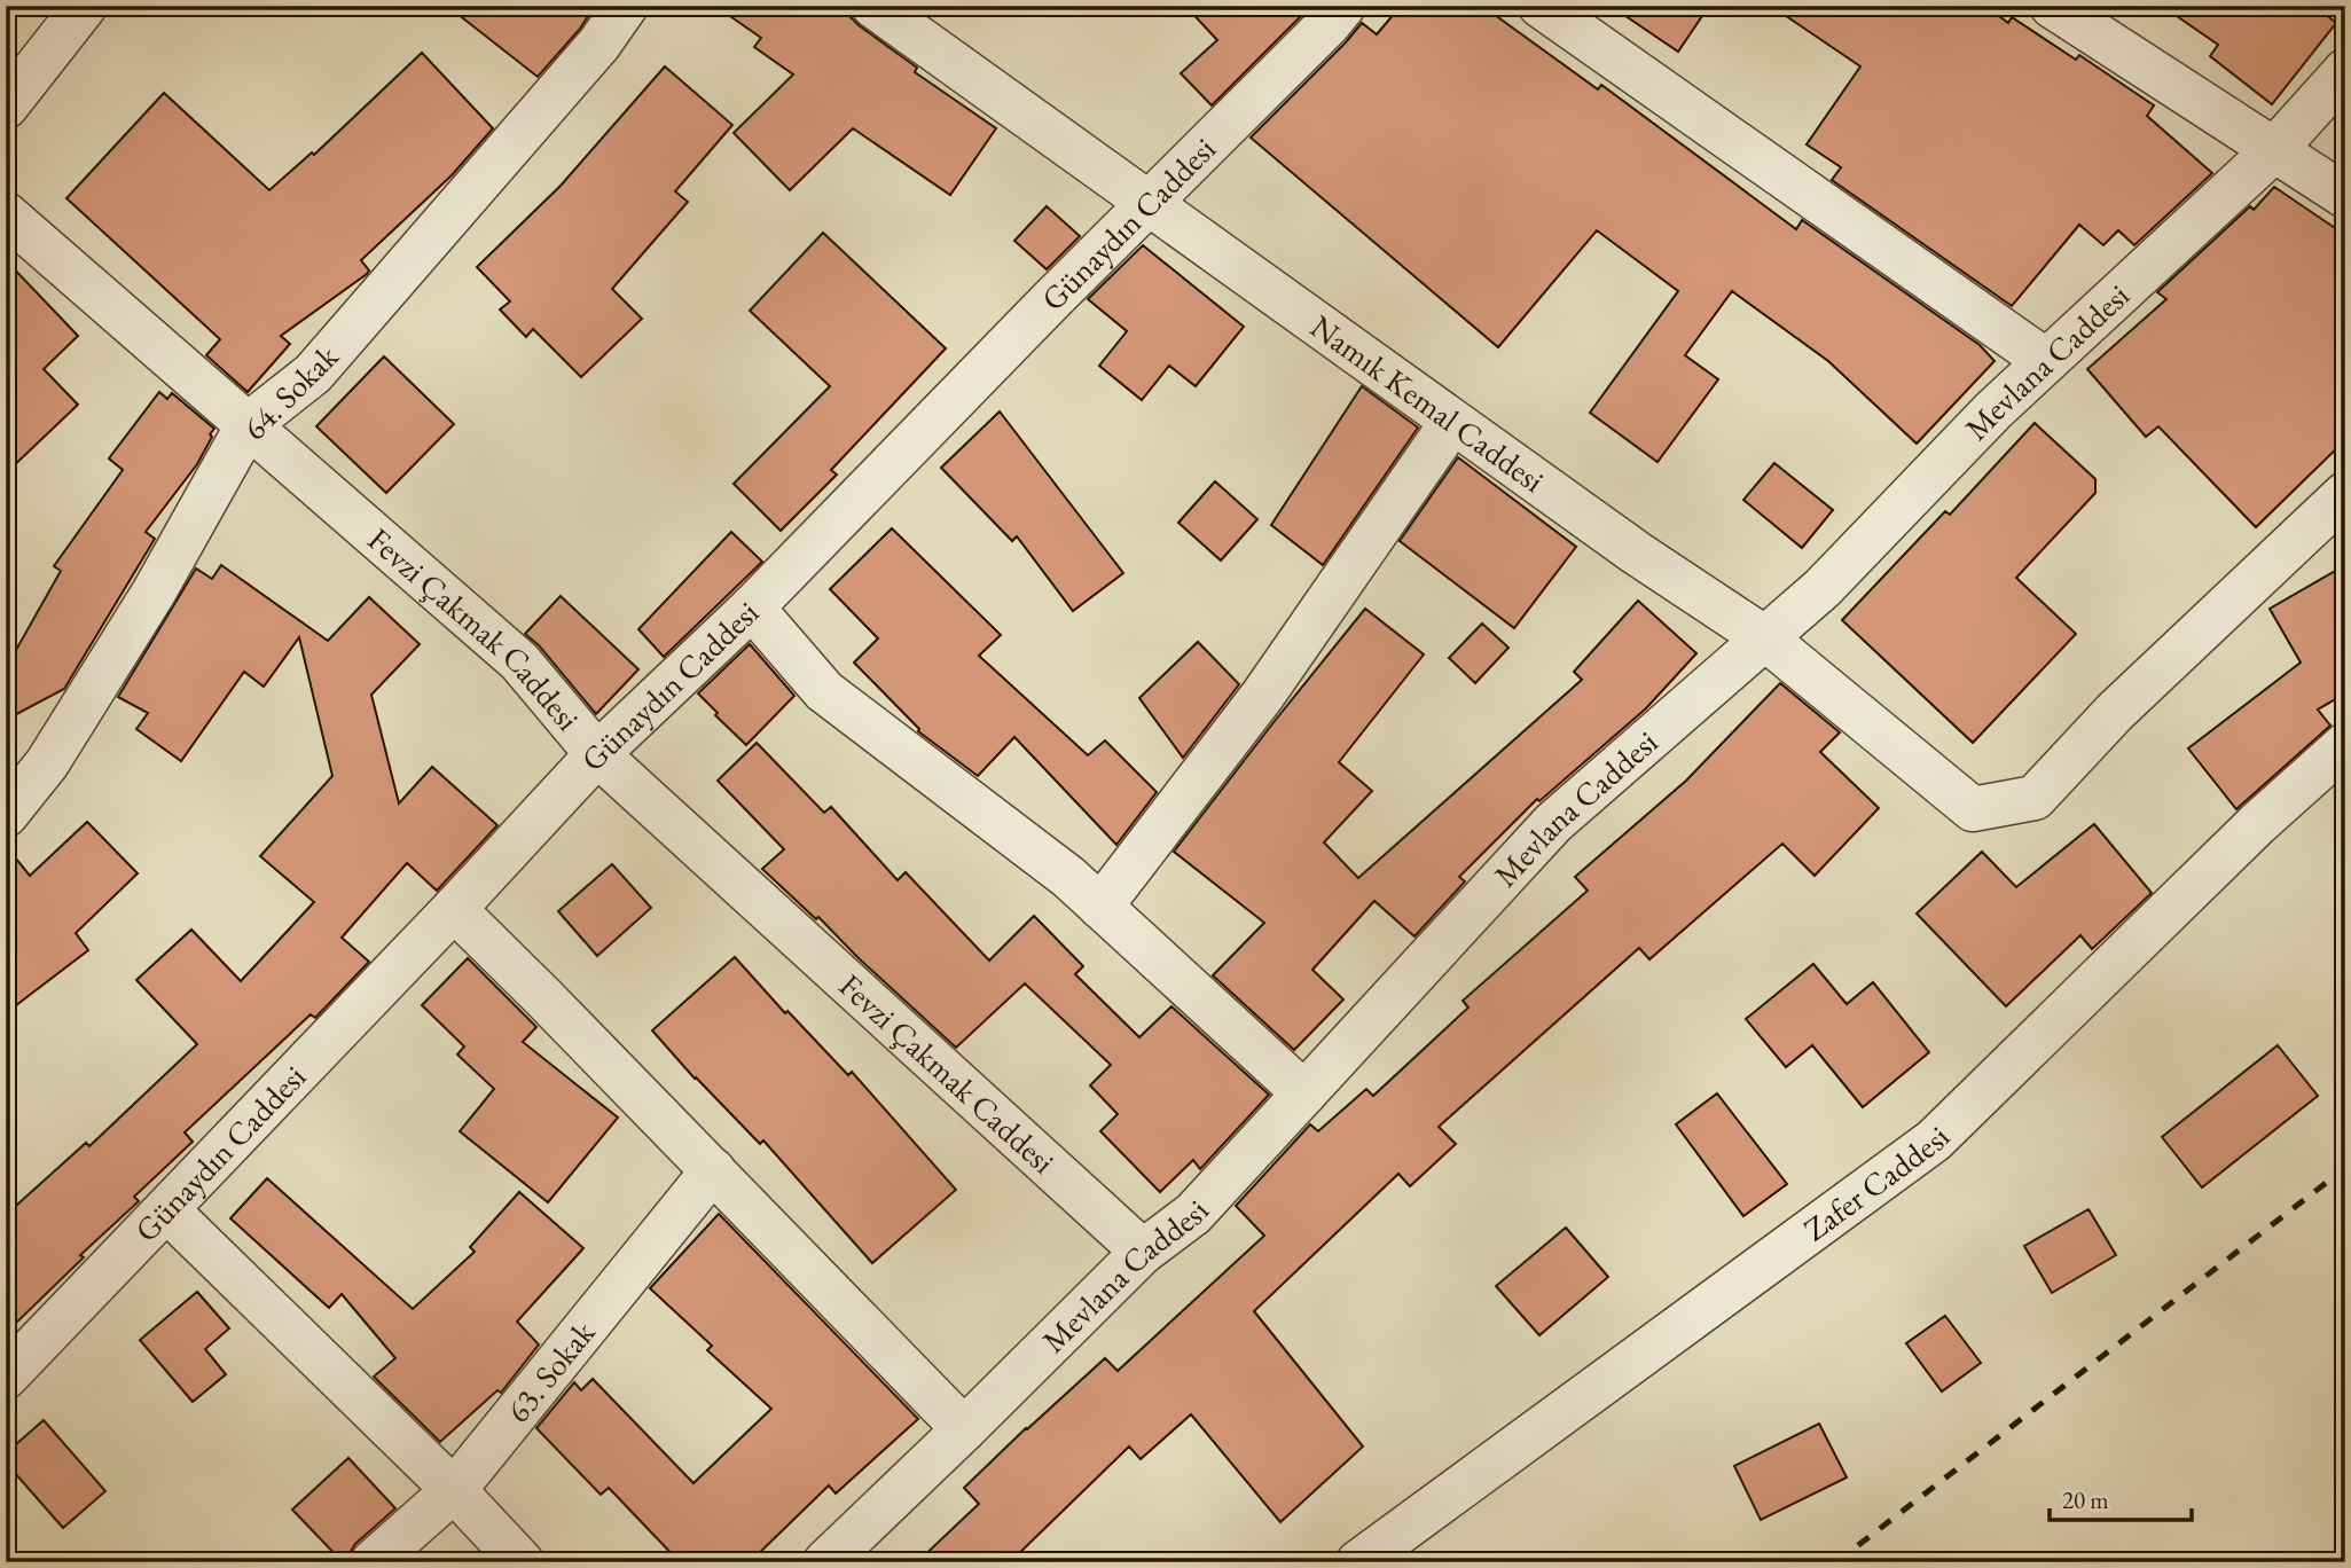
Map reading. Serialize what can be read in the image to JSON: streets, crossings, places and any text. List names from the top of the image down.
{
  "streets": {
    "street": [
      "Günaydın Caddesi",
      "Mevlana Caddesi",
      "64. Sokak",
      "Namık Kemal Caddesi",
      "Fevzi Çakmak Caddesi",
      "Zafer Caddesi",
      "63. Sokak"
    ]
  },
  "crossings": [
    ["Günaydın Caddesi", "Namık Kemal Caddesi"],
    ["Günaydın Caddesi", "Fevzi Çakmak Caddesi"],
    ["Mevlana Caddesi", "Namık Kemal Caddesi"],
    ["Mevlana Caddesi", "Fevzi Çakmak Caddesi"],
    ["64. Sokak", "Fevzi Çakmak Caddesi"]
  ],
  "scale_bar": "20 m"
}
